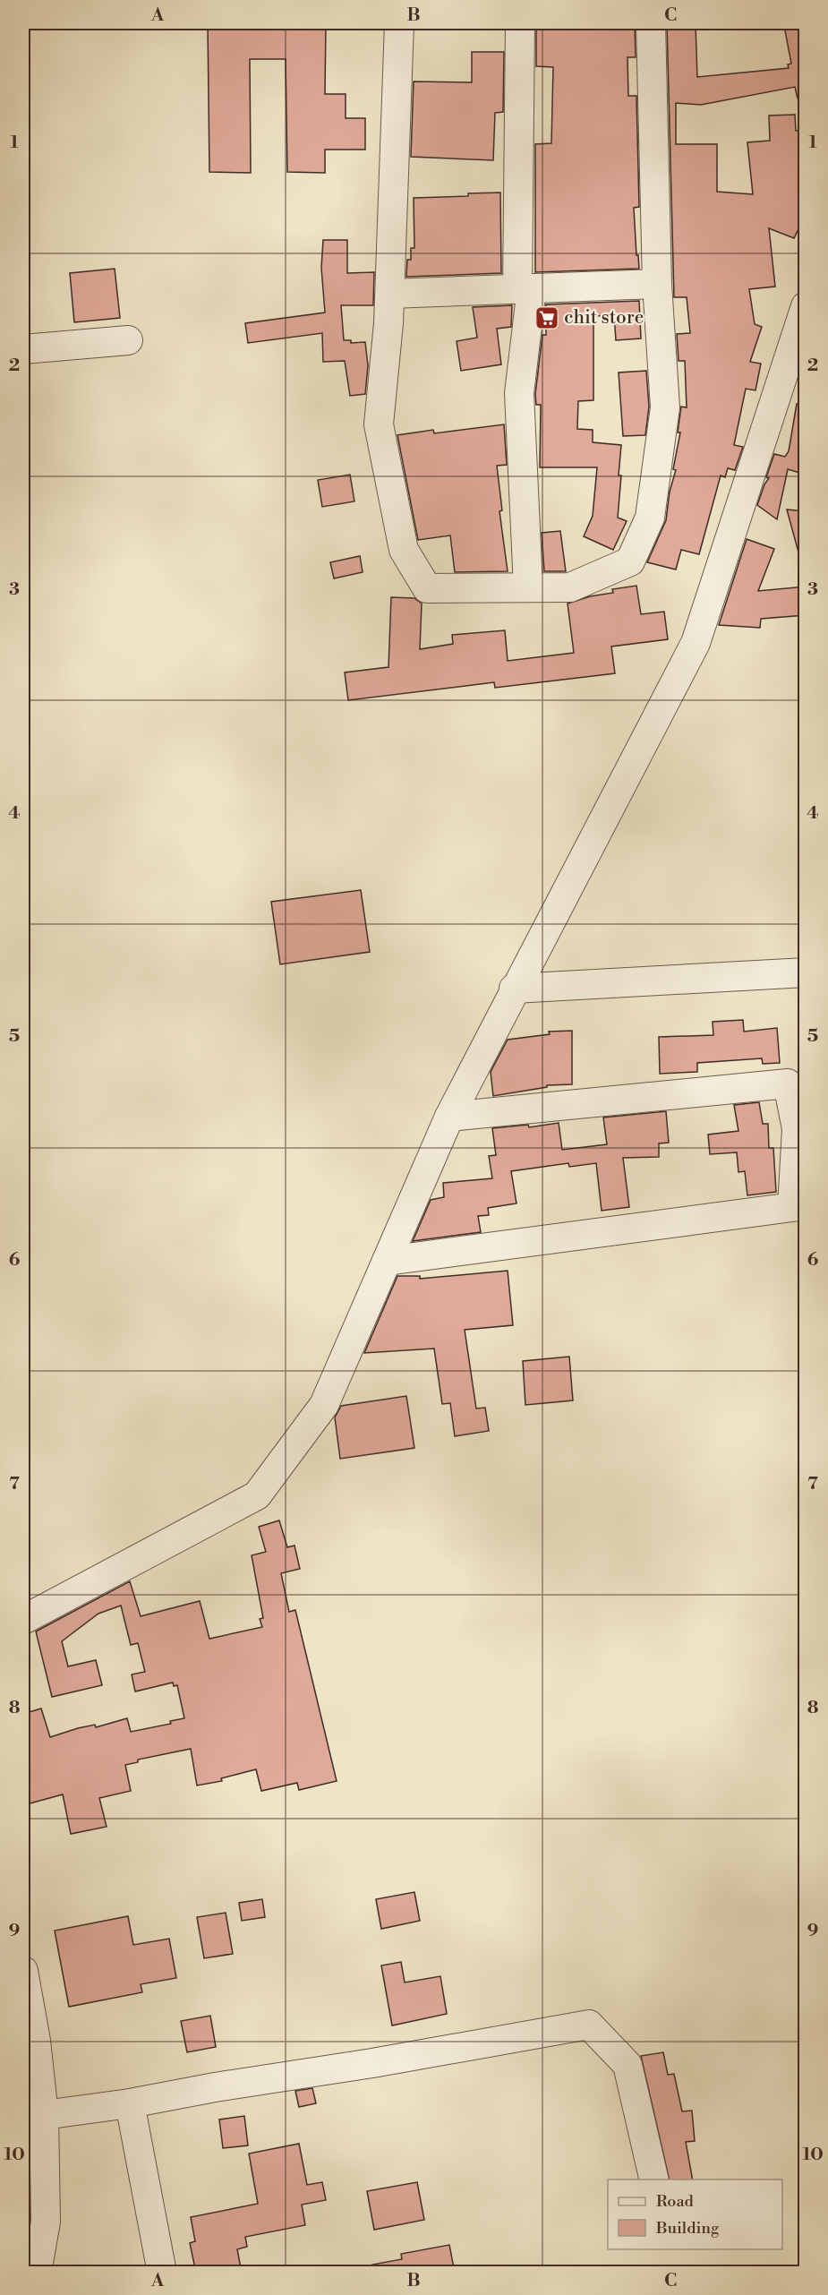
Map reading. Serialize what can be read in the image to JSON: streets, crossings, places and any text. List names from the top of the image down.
{
  "places": {
    "supermarket": ["chit store"]
  },
  "legend": ["Road", "Building"],
  "grid": {
    "columns": ["A", "B", "C"],
    "rows": [
      "1",
      "2",
      "3",
      "4",
      "5",
      "6",
      "7",
      "8",
      "9",
      "10"
    ]
  }
}
